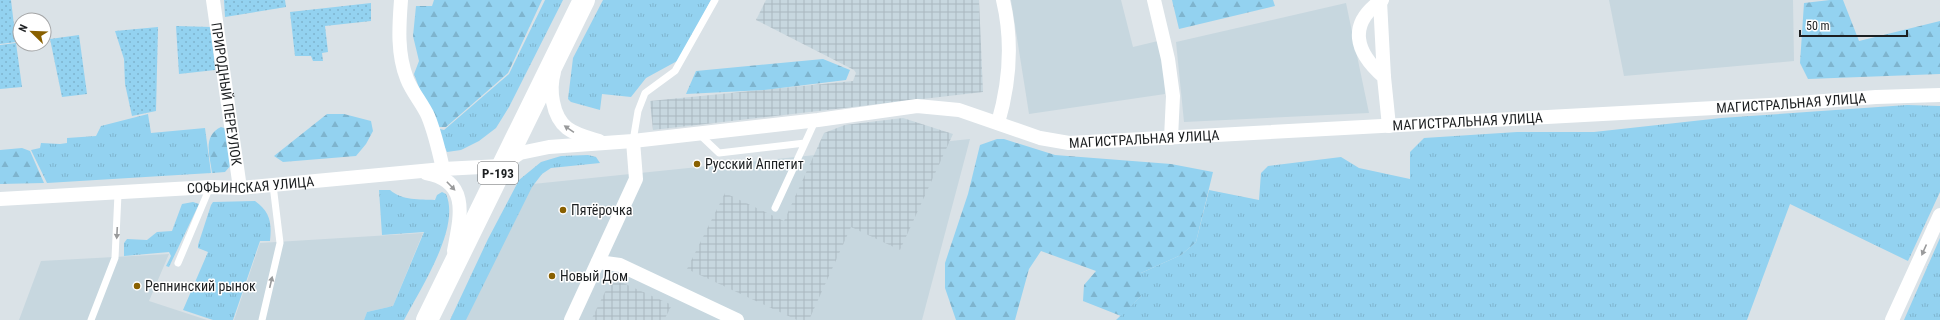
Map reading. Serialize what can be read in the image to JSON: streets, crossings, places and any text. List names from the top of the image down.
{
  "streets": {
    "highway": ["Р-193"],
    "street": ["ПРИРОДНЫЙ ПЕРЕУЛОК", "МАГИСТРАЛЬНАЯ УЛИЦА", "СОФЬИНСКАЯ УЛИЦА"]
  },
  "crossings": [
    ["ПРИРОДНЫЙ ПЕРЕУЛОК", "СОФЬИНСКАЯ УЛИЦА"],
    ["МАГИСТРАЛЬНАЯ УЛИЦА", "Р-193"],
    ["МАГИСТРАЛЬНАЯ УЛИЦА", "СОФЬИНСКАЯ УЛИЦА"],
    ["Р-193", "СОФЬИНСКАЯ УЛИЦА"]
  ],
  "places": [
    "Русский Аппетит",
    "Пятёрочка",
    "Новый Дом",
    "Репнинский рынок"
  ],
  "scale_bar": "50 m",
  "north": "top left"
}
